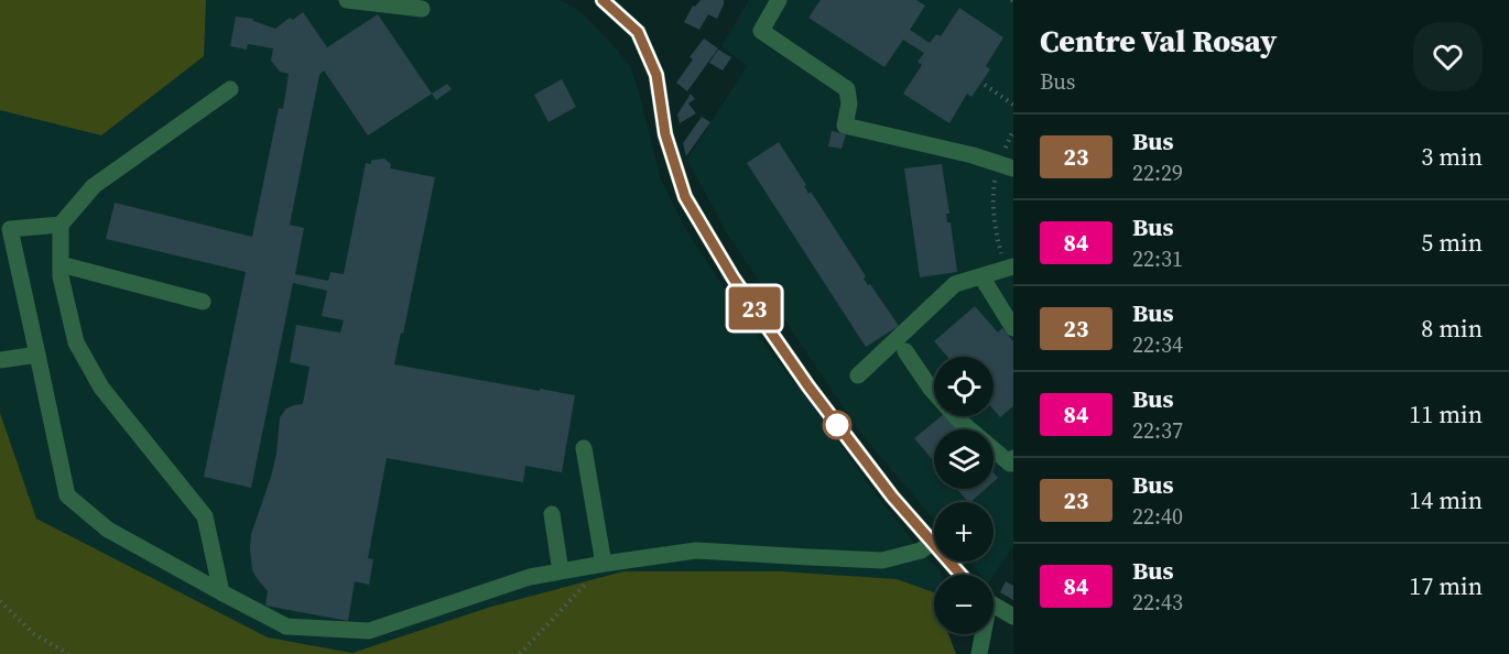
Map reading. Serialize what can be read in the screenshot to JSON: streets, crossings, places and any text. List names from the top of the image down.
{
  "lines": ["bus line 23"],
  "page": {
    "on_map": "23",
    "heading": ["Centre Val Rosay", "Bus"],
    "list": [
      {
        "mark": "23",
        "name": "Bus",
        "note": "22:29",
        "value": "3 min"
      },
      {
        "mark": "84",
        "name": "Bus",
        "note": "22:31",
        "value": "5 min"
      },
      {
        "mark": "23",
        "name": "Bus",
        "note": "22:34",
        "value": "8 min"
      },
      {
        "mark": "84",
        "name": "Bus",
        "note": "22:37",
        "value": "11 min"
      },
      {
        "mark": "23",
        "name": "Bus",
        "note": "22:40",
        "value": "14 min"
      },
      {
        "mark": "84",
        "name": "Bus",
        "note": "22:43",
        "value": "17 min"
      }
    ],
    "map_buttons": ["+", "−"]
  }
}
